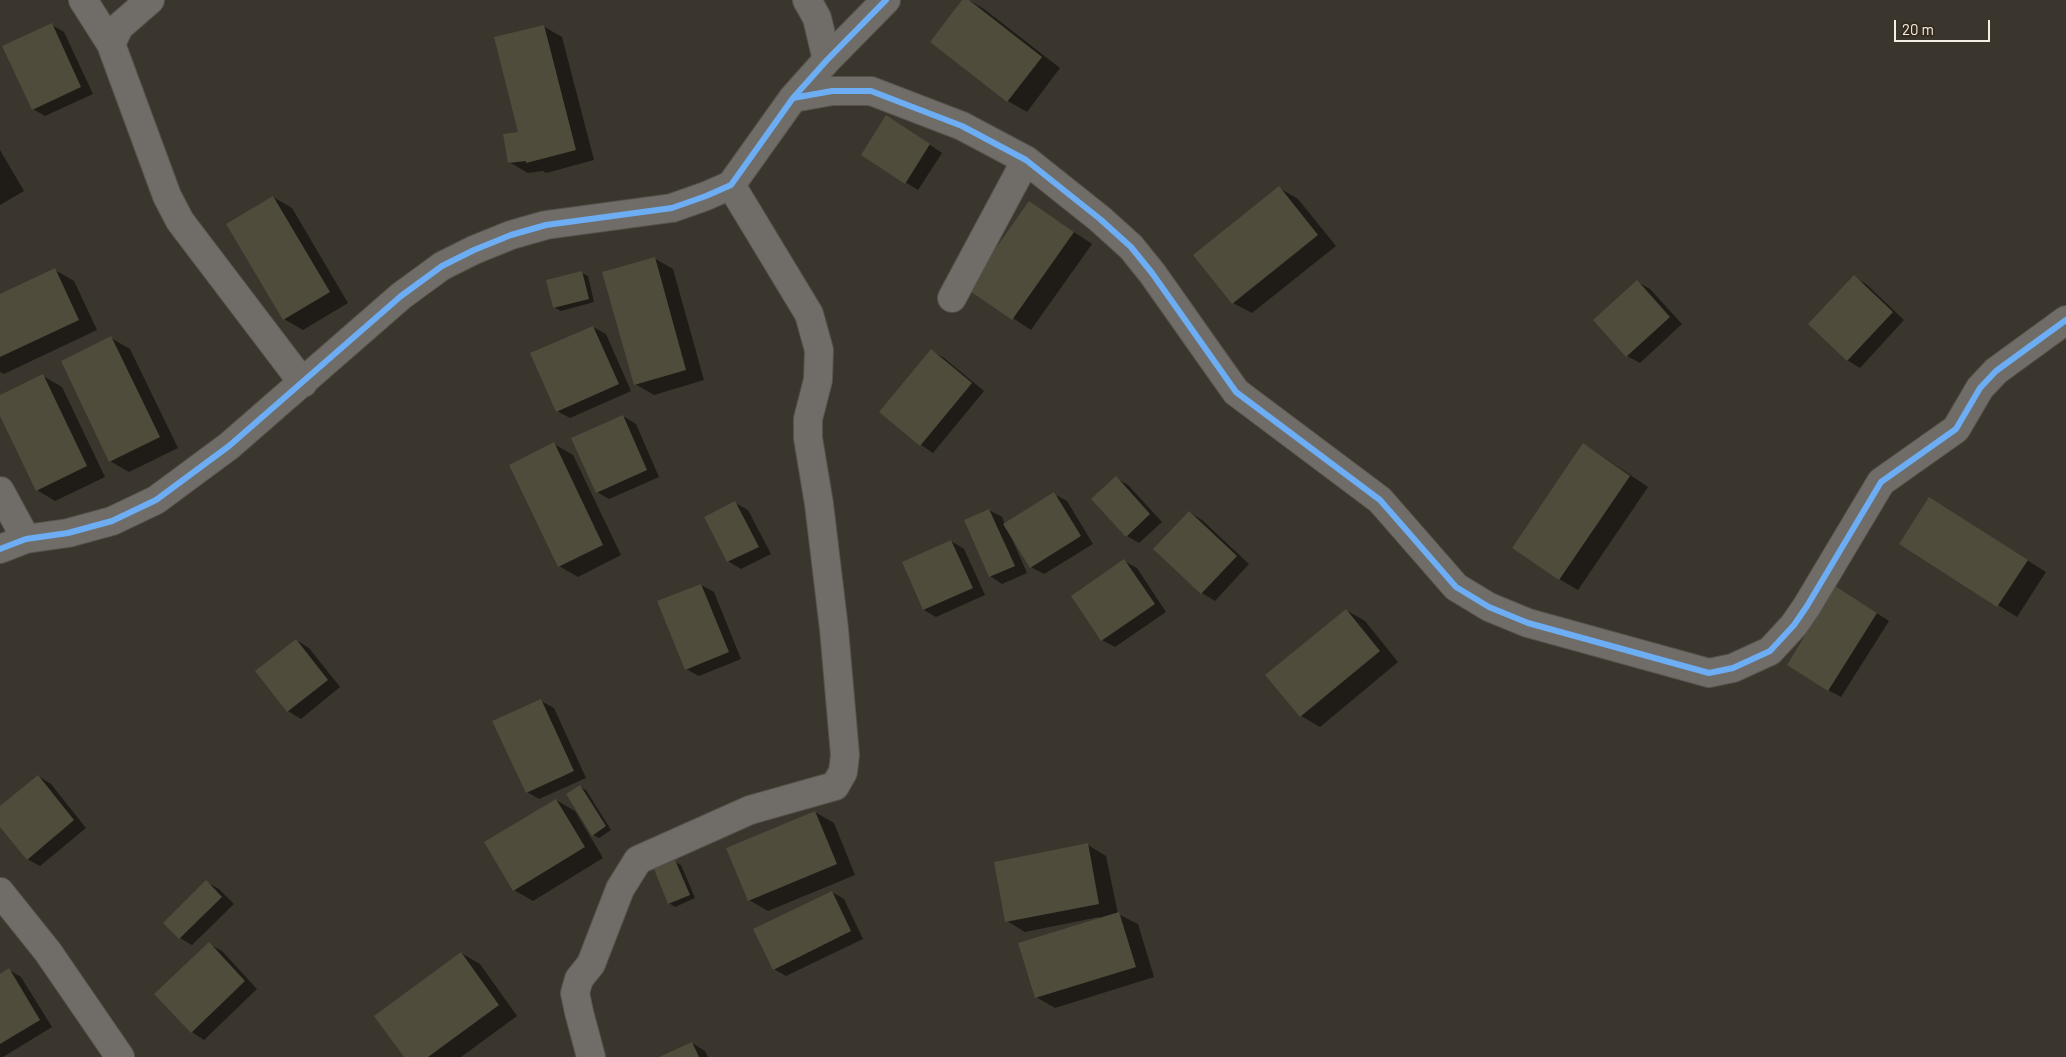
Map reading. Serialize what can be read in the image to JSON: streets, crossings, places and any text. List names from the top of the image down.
{
  "scale_bar": "20 m"
}
